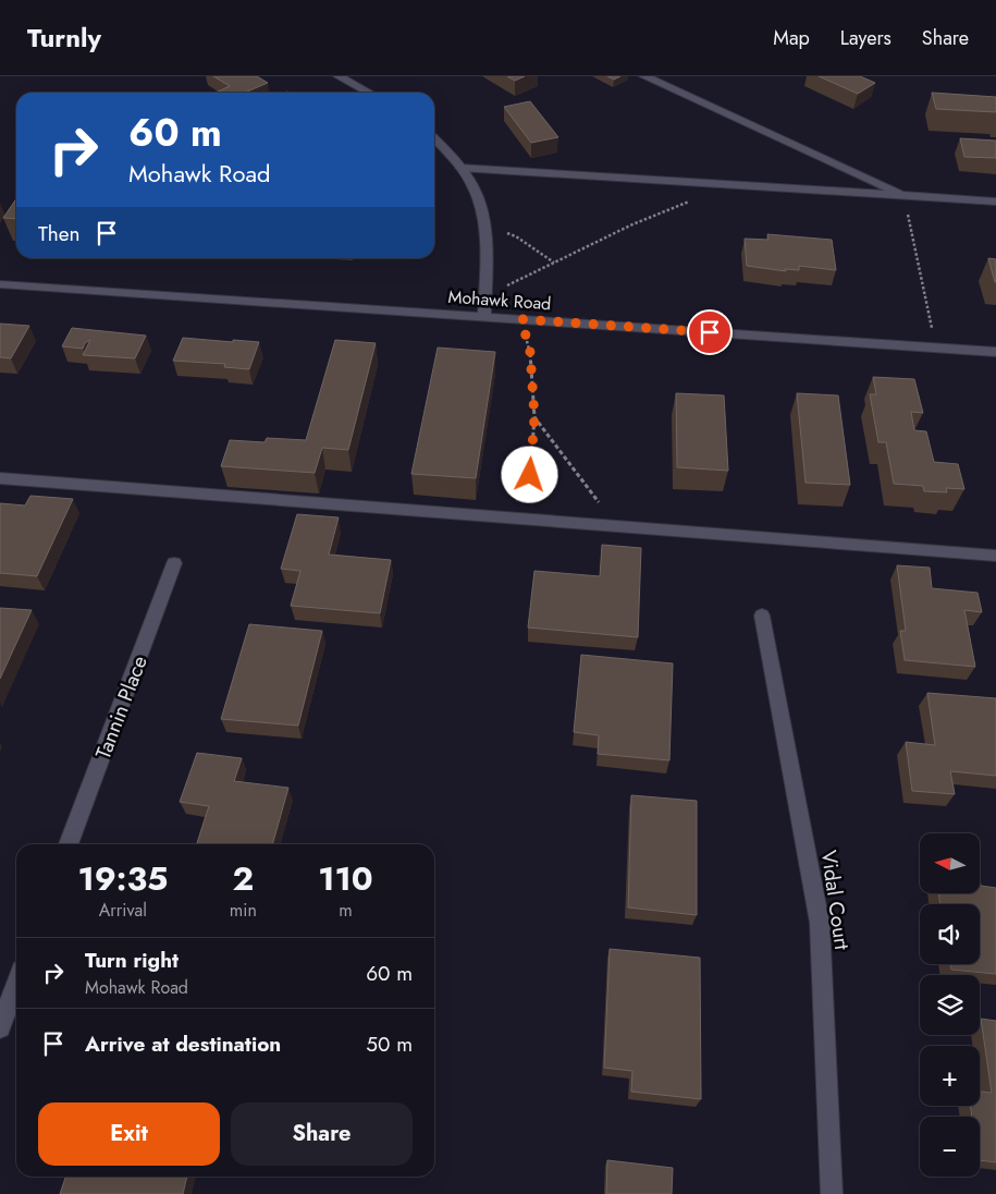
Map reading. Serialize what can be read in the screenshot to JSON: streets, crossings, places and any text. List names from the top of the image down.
{
  "streets": {
    "street": ["Mohawk Road", "Tannin Place", "Vidal Court"]
  },
  "north": "left",
  "page": {
    "header": "Turnly",
    "nav": ["Map", "Layers", "Share"],
    "turn": ["60 m", "Mohawk Road"],
    "then": "Then",
    "map_buttons": ["+", "−"],
    "eta": [
      "19:35",
      "Arrival",
      "2",
      "min",
      "110",
      "m"
    ],
    "list": [
      {
        "name": "Turn right",
        "note": "Mohawk Road",
        "value": "60 m"
      },
      {
        "name": "Arrive at destination",
        "value": "50 m"
      }
    ],
    "buttons": ["Exit", "Share"]
  }
}
